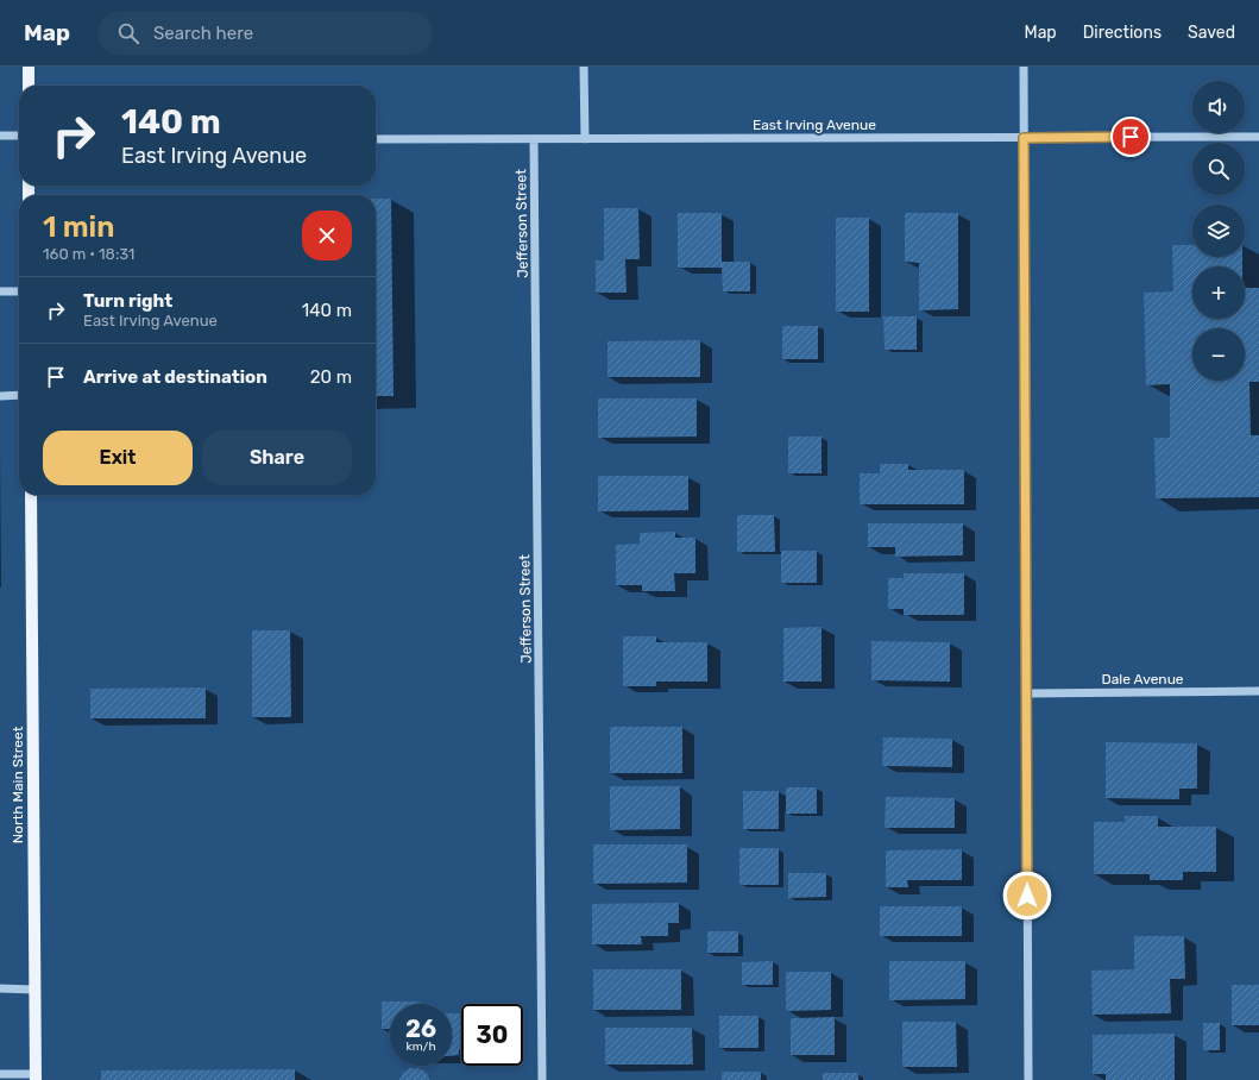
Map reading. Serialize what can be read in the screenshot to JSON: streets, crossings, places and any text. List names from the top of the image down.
{
  "streets": {
    "main road": ["North Main Street"],
    "street": ["East Irving Avenue", "Jefferson Street", "Dale Avenue"]
  },
  "crossings": [
    ["East Irving Avenue", "Jefferson Street"]
  ],
  "page": {
    "header": "Map",
    "search": "Search here",
    "nav": ["Map", "Directions", "Saved"],
    "map_buttons": ["+", "−"],
    "turn": ["140 m", "East Irving Avenue"],
    "heading": ["1 min", "160 m · 18:31"],
    "list": [
      {
        "name": "Turn right",
        "note": "East Irving Avenue",
        "value": "140 m"
      },
      {
        "name": "Arrive at destination",
        "value": "20 m"
      }
    ],
    "buttons": ["Exit", "Share"],
    "speed": "26 km/h",
    "limit": "30"
  }
}
